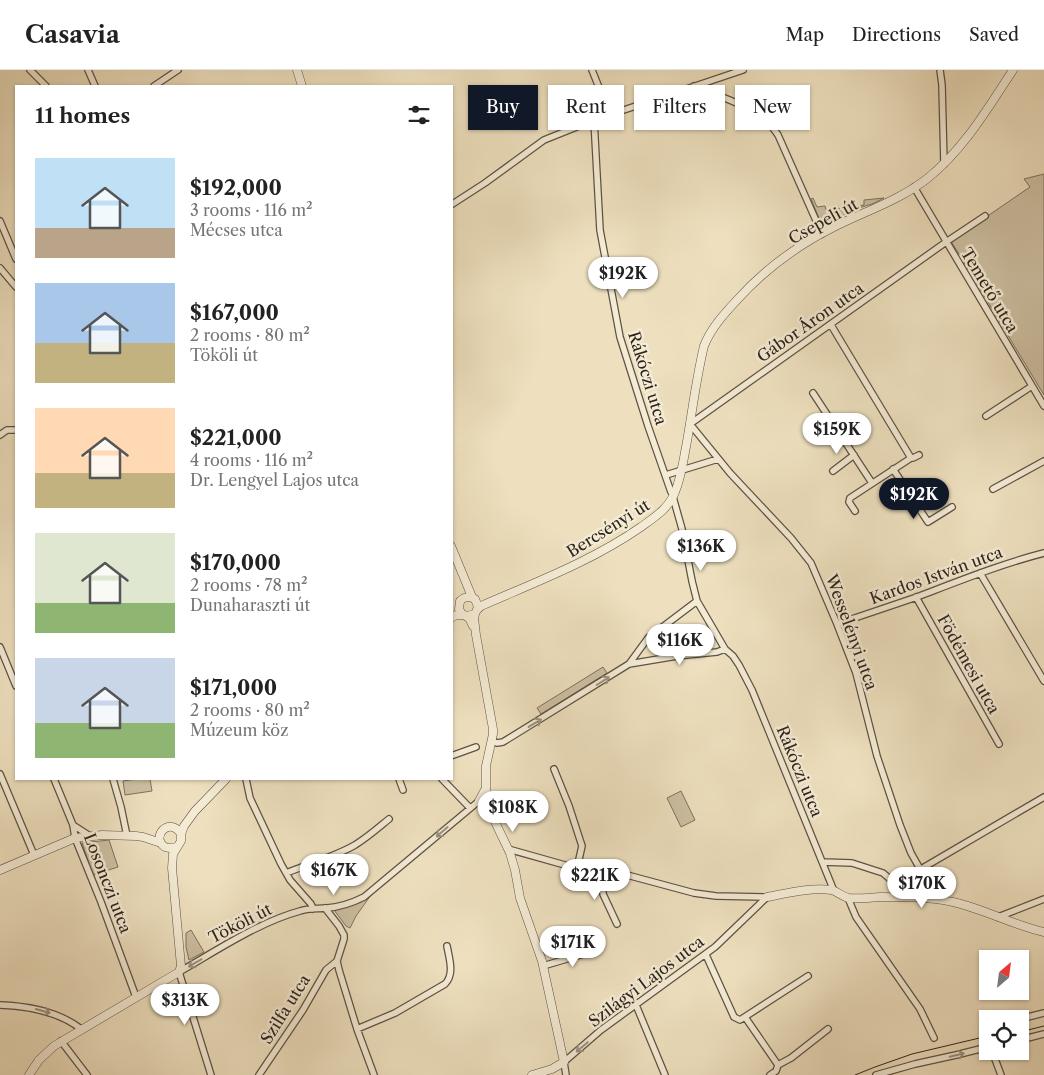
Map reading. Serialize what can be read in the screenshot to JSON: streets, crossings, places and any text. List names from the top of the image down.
{
  "streets": {
    "street": [
      "Csepeli út",
      "Temető utca",
      "Gábor Áron utca",
      "Rákóczi utca",
      "Bercsényi út",
      "Kardos István utca",
      "Wesselényi utca",
      "Födémesi utca",
      "Losonczi utca",
      "Tököli út",
      "Szilágyi Lajos utca",
      "Szilfa utca"
    ]
  },
  "crossings": [
    ["Csepeli út", "Temető utca"],
    ["Csepeli út", "Gábor Áron utca"],
    ["Csepeli út", "Bercsényi út"],
    ["Csepeli út", "Wesselényi utca"],
    ["Temető utca", "Gábor Áron utca"],
    ["Gábor Áron utca", "Bercsényi út"],
    ["Gábor Áron utca", "Wesselényi utca"],
    ["Rákóczi utca", "Bercsényi út"],
    ["Bercsényi út", "Wesselényi utca"],
    ["Kardos István utca", "Wesselényi utca"],
    ["Kardos István utca", "Födémesi utca"],
    ["Losonczi utca", "Tököli út"]
  ],
  "north": "top right",
  "page": {
    "header": "Casavia",
    "nav": ["Map", "Directions", "Saved"],
    "chip": [
      "Buy",
      "Rent",
      "Filters",
      "New"
    ],
    "heading": "11 homes",
    "list": [
      {
        "name": "$192,000",
        "note": "3 rooms · 116 m² · Mécses utca"
      },
      {
        "name": "$167,000",
        "note": "2 rooms · 80 m² · Tököli út"
      },
      {
        "name": "$221,000",
        "note": "4 rooms · 116 m² · Dr. Lengyel Lajos utca"
      },
      {
        "name": "$170,000",
        "note": "2 rooms · 78 m² · Dunaharaszti út"
      },
      {
        "name": "$171,000",
        "note": "2 rooms · 80 m² · Múzeum köz"
      }
    ],
    "price": [
      "$192K",
      "$159K",
      "$192K",
      "$136K",
      "$116K",
      "$108K",
      "$167K",
      "$221K",
      "$170K",
      "$171K",
      "$313K"
    ]
  }
}
